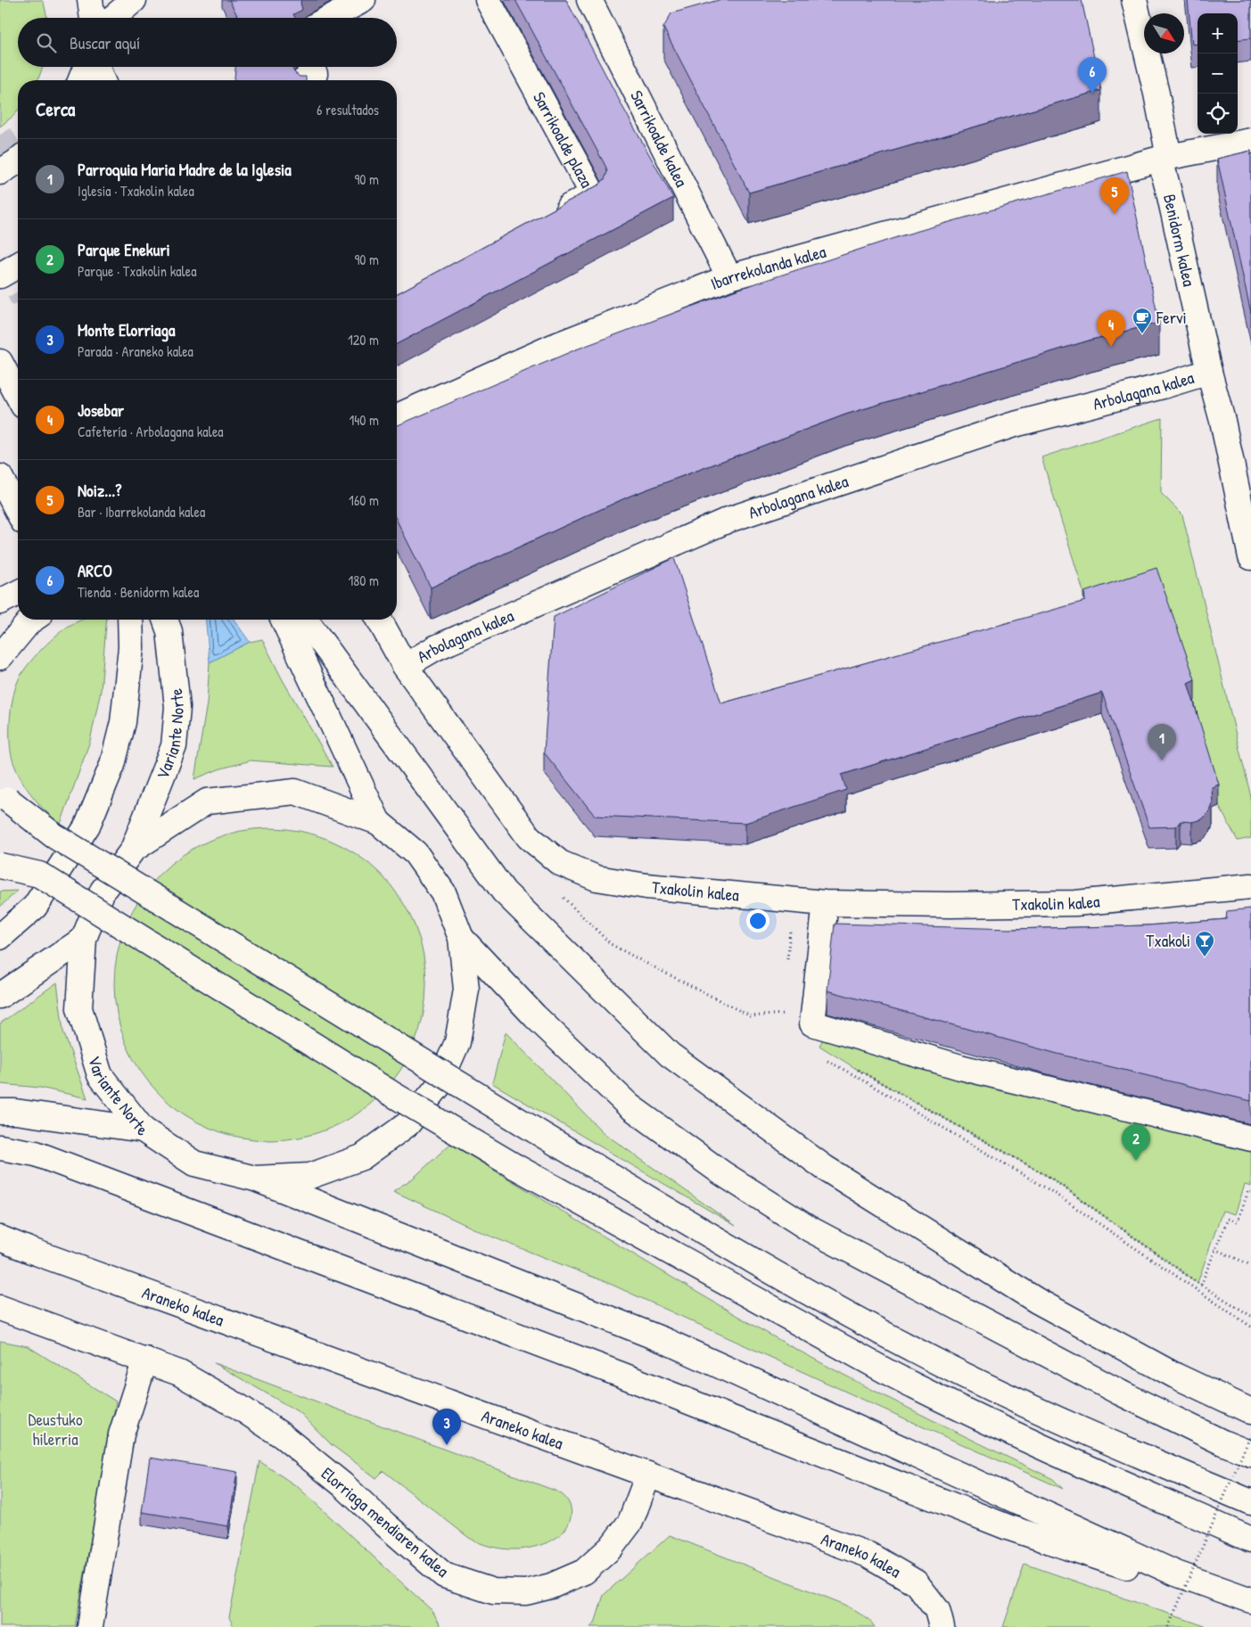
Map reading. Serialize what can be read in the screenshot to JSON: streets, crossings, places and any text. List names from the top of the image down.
{
  "streets": {
    "main road": [
      "Sarrikoalde kalea",
      "Sarrikoalde plaza",
      "Benidorm kalea",
      "Ibarrekolanda kalea",
      "Arbolagana kalea",
      "Variante Norte",
      "Txakolin kalea",
      "Araneko kalea",
      "Elorriaga mendiaren kalea"
    ]
  },
  "crossings": [
    ["Sarrikoalde kalea", "Ibarrekolanda kalea"],
    ["Benidorm kalea", "Ibarrekolanda kalea"],
    ["Benidorm kalea", "Arbolagana kalea"],
    ["Arbolagana kalea", "Txakolin kalea"],
    ["Araneko kalea", "Elorriaga mendiaren kalea"]
  ],
  "parks": ["Deustuko hilerria"],
  "places": {
    "cafe": ["Fervi"],
    "bar": ["Txakoli"]
  },
  "north": "bottom right",
  "page": {
    "map_buttons": ["+", "−"],
    "search": "Buscar aquí",
    "pins": [
      "6",
      "5",
      "4",
      "1",
      "2",
      "3"
    ],
    "heading": ["Cerca", "6 resultados"],
    "list": [
      {
        "mark": "1",
        "name": "Parroquia Maria Madre de la Iglesia",
        "note": "Iglesia · Txakolin kalea",
        "value": "90 m"
      },
      {
        "mark": "2",
        "name": "Parque Enekuri",
        "note": "Parque · Txakolin kalea",
        "value": "90 m"
      },
      {
        "mark": "3",
        "name": "Monte Elorriaga",
        "note": "Parada · Araneko kalea",
        "value": "120 m"
      },
      {
        "mark": "4",
        "name": "Josebar",
        "note": "Cafetería · Arbolagana kalea",
        "value": "140 m"
      },
      {
        "mark": "5",
        "name": "Noiz...?",
        "note": "Bar · Ibarrekolanda kalea",
        "value": "160 m"
      },
      {
        "mark": "6",
        "name": "ARCO",
        "note": "Tienda · Benidorm kalea",
        "value": "180 m"
      }
    ]
  }
}
